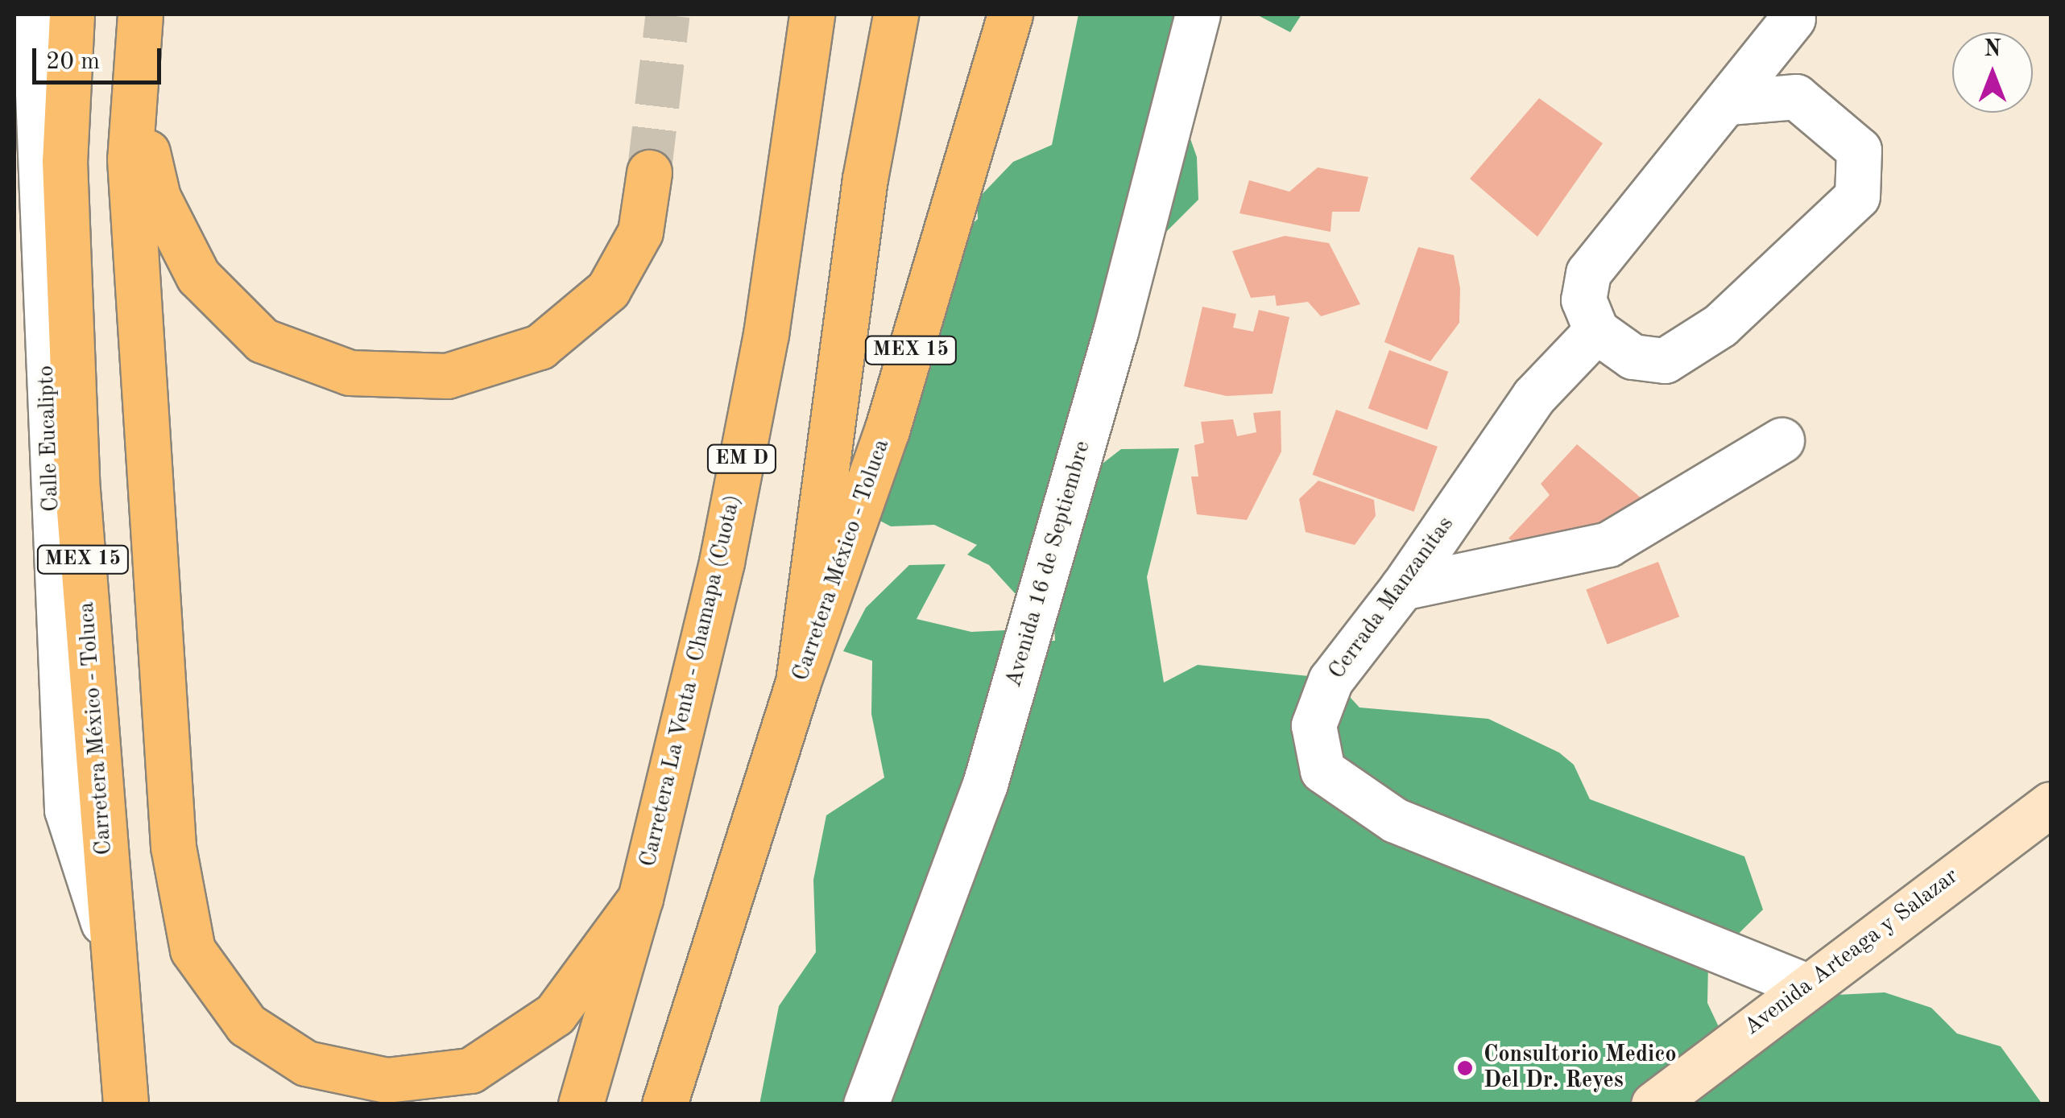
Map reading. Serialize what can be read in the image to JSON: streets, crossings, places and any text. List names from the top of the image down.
{
  "streets": {
    "main road": [
      "MEX 15",
      "EM D",
      "Carretera México - Toluca",
      "Carretera La Venta - Chamapa (Cuota)"
    ],
    "street": [
      "Calle Eucalipto",
      "Avenida 16 de Septiembre",
      "Cerrada Manzanitas",
      "Avenida Arteaga y Salazar"
    ]
  },
  "crossings": [
    ["Calle Eucalipto", "Carretera México - Toluca"],
    ["Cerrada Manzanitas", "Avenida Arteaga y Salazar"]
  ],
  "places": ["Consultorio Medico Del Dr. Reyes"],
  "scale_bar": "20 m",
  "north": "top"
}
